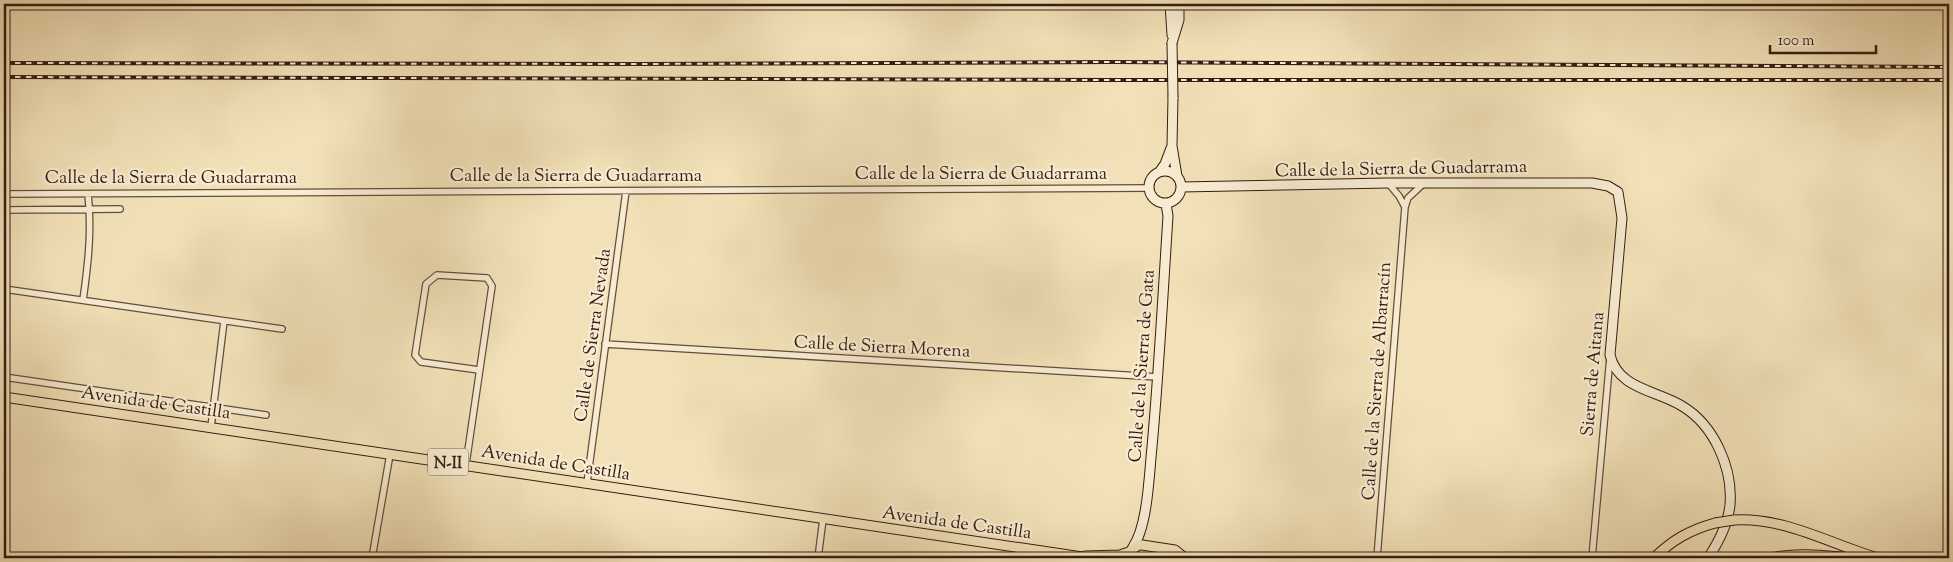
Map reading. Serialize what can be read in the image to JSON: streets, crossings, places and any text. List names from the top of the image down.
{
  "streets": {
    "main road": ["Avenida de Castilla", "N-II"],
    "street": [
      "Calle de la Sierra de Guadarrama",
      "Calle de Sierra Nevada",
      "Calle de Sierra Morena",
      "Calle de la Sierra de Gata",
      "Sierra de Aitana",
      "Calle de la Sierra de Albarracín"
    ]
  },
  "crossings": [
    ["Calle de la Sierra de Guadarrama", "Calle de Sierra Nevada"],
    ["Calle de la Sierra de Guadarrama", "Calle de la Sierra de Gata"],
    ["Calle de la Sierra de Guadarrama", "Sierra de Aitana"],
    ["Calle de Sierra Nevada", "Calle de Sierra Morena"],
    ["Calle de Sierra Nevada", "Avenida de Castilla"],
    ["Calle de Sierra Morena", "Calle de la Sierra de Gata"],
    ["Calle de la Sierra de Gata", "Avenida de Castilla"],
    ["Calle de la Sierra de Gata", "N-II"],
    ["Avenida de Castilla", "N-II"]
  ],
  "scale_bar": "100 m"
}
